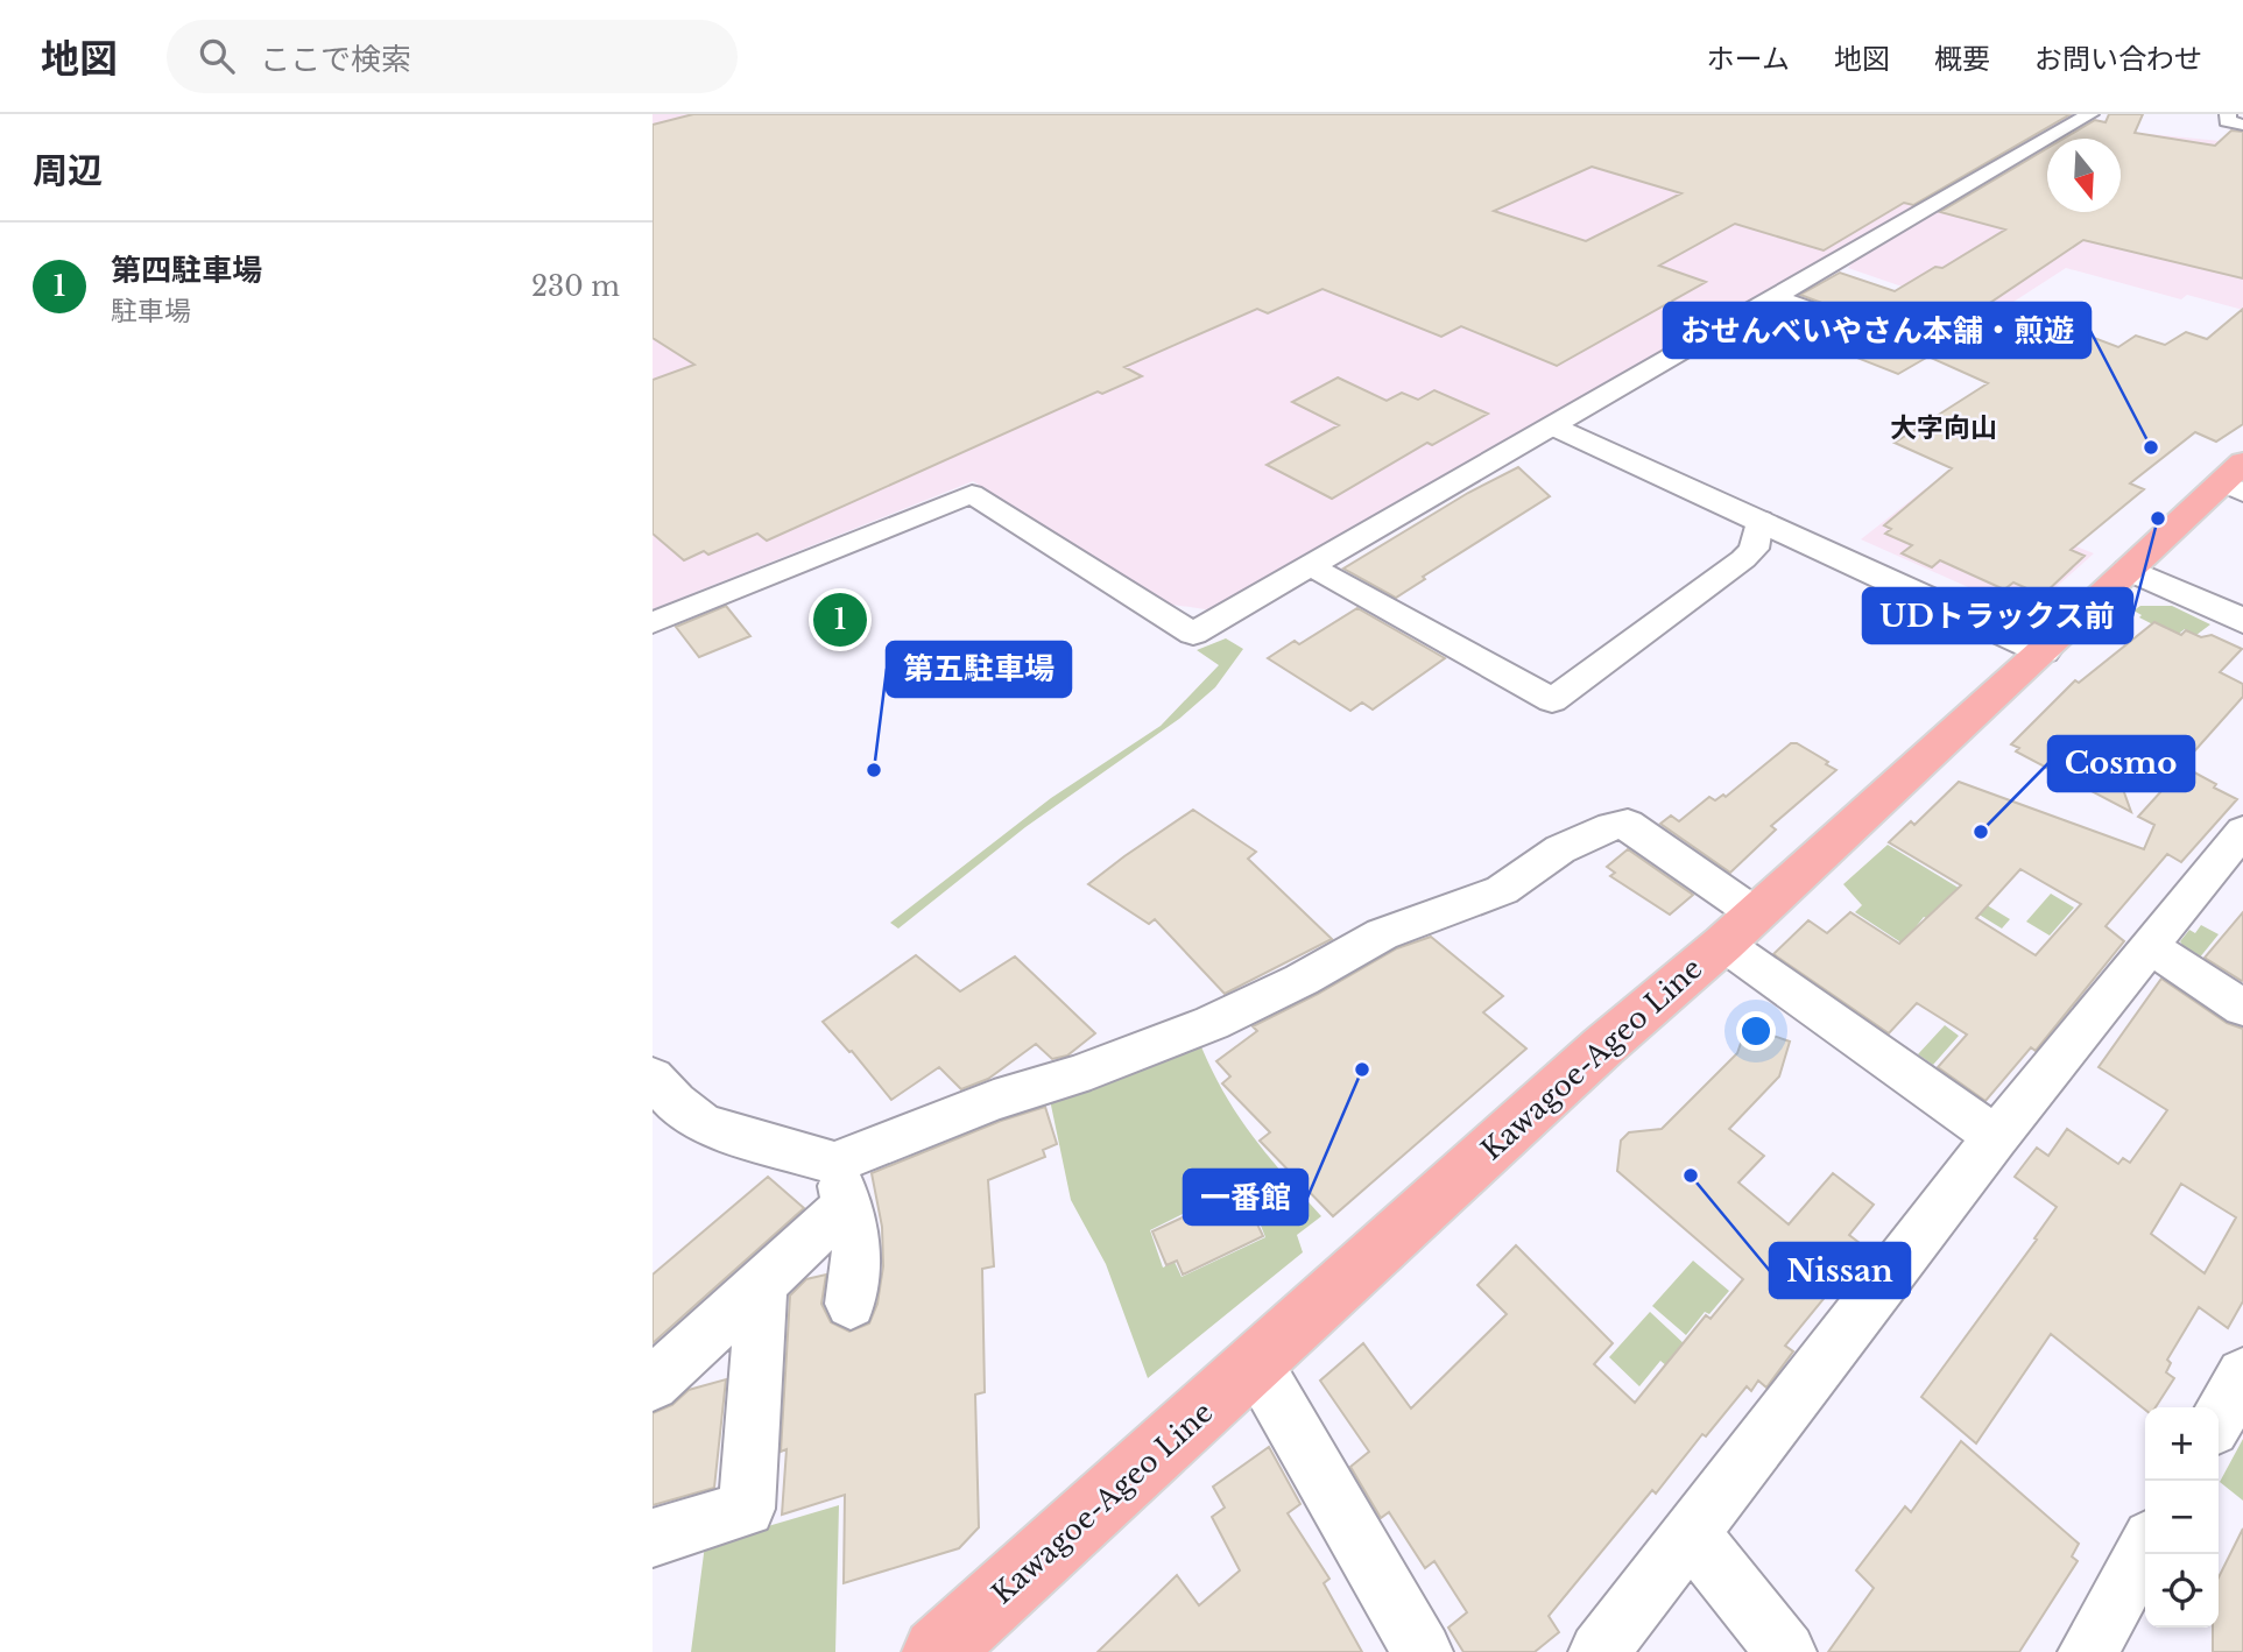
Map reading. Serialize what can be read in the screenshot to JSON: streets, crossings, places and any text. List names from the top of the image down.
{
  "streets": {
    "main road": ["Kawagoe-Ageo Line"]
  },
  "districts": ["大字向山"],
  "places": [
    "おせんべいやさん本舗・煎遊",
    "UDトラックス前",
    "第五駐車場",
    "Cosmo",
    "一番館",
    "Nissan"
  ],
  "north": "bottom",
  "page": {
    "header": "地図",
    "search": "ここで検索",
    "nav": [
      "ホーム",
      "地図",
      "概要",
      "お問い合わせ"
    ],
    "heading": "周辺",
    "list": [
      {
        "mark": "1",
        "name": "第四駐車場",
        "note": "駐車場",
        "value": "230 m"
      }
    ],
    "pins": "1",
    "map_buttons": ["+", "−"]
  }
}
